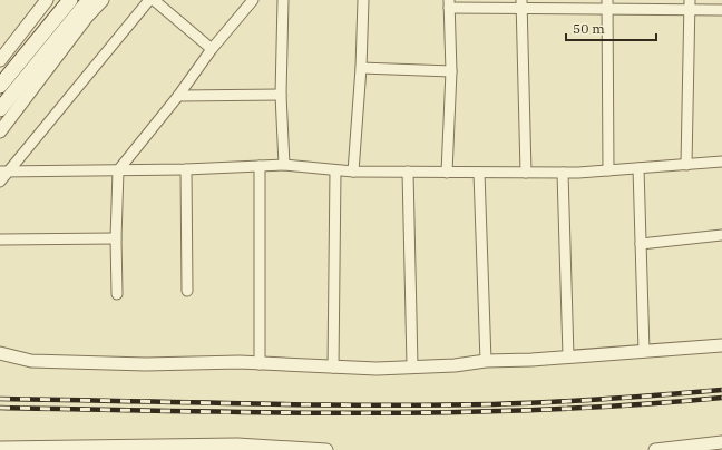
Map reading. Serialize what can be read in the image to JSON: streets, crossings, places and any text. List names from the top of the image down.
{
  "scale_bar": "50 m"
}
